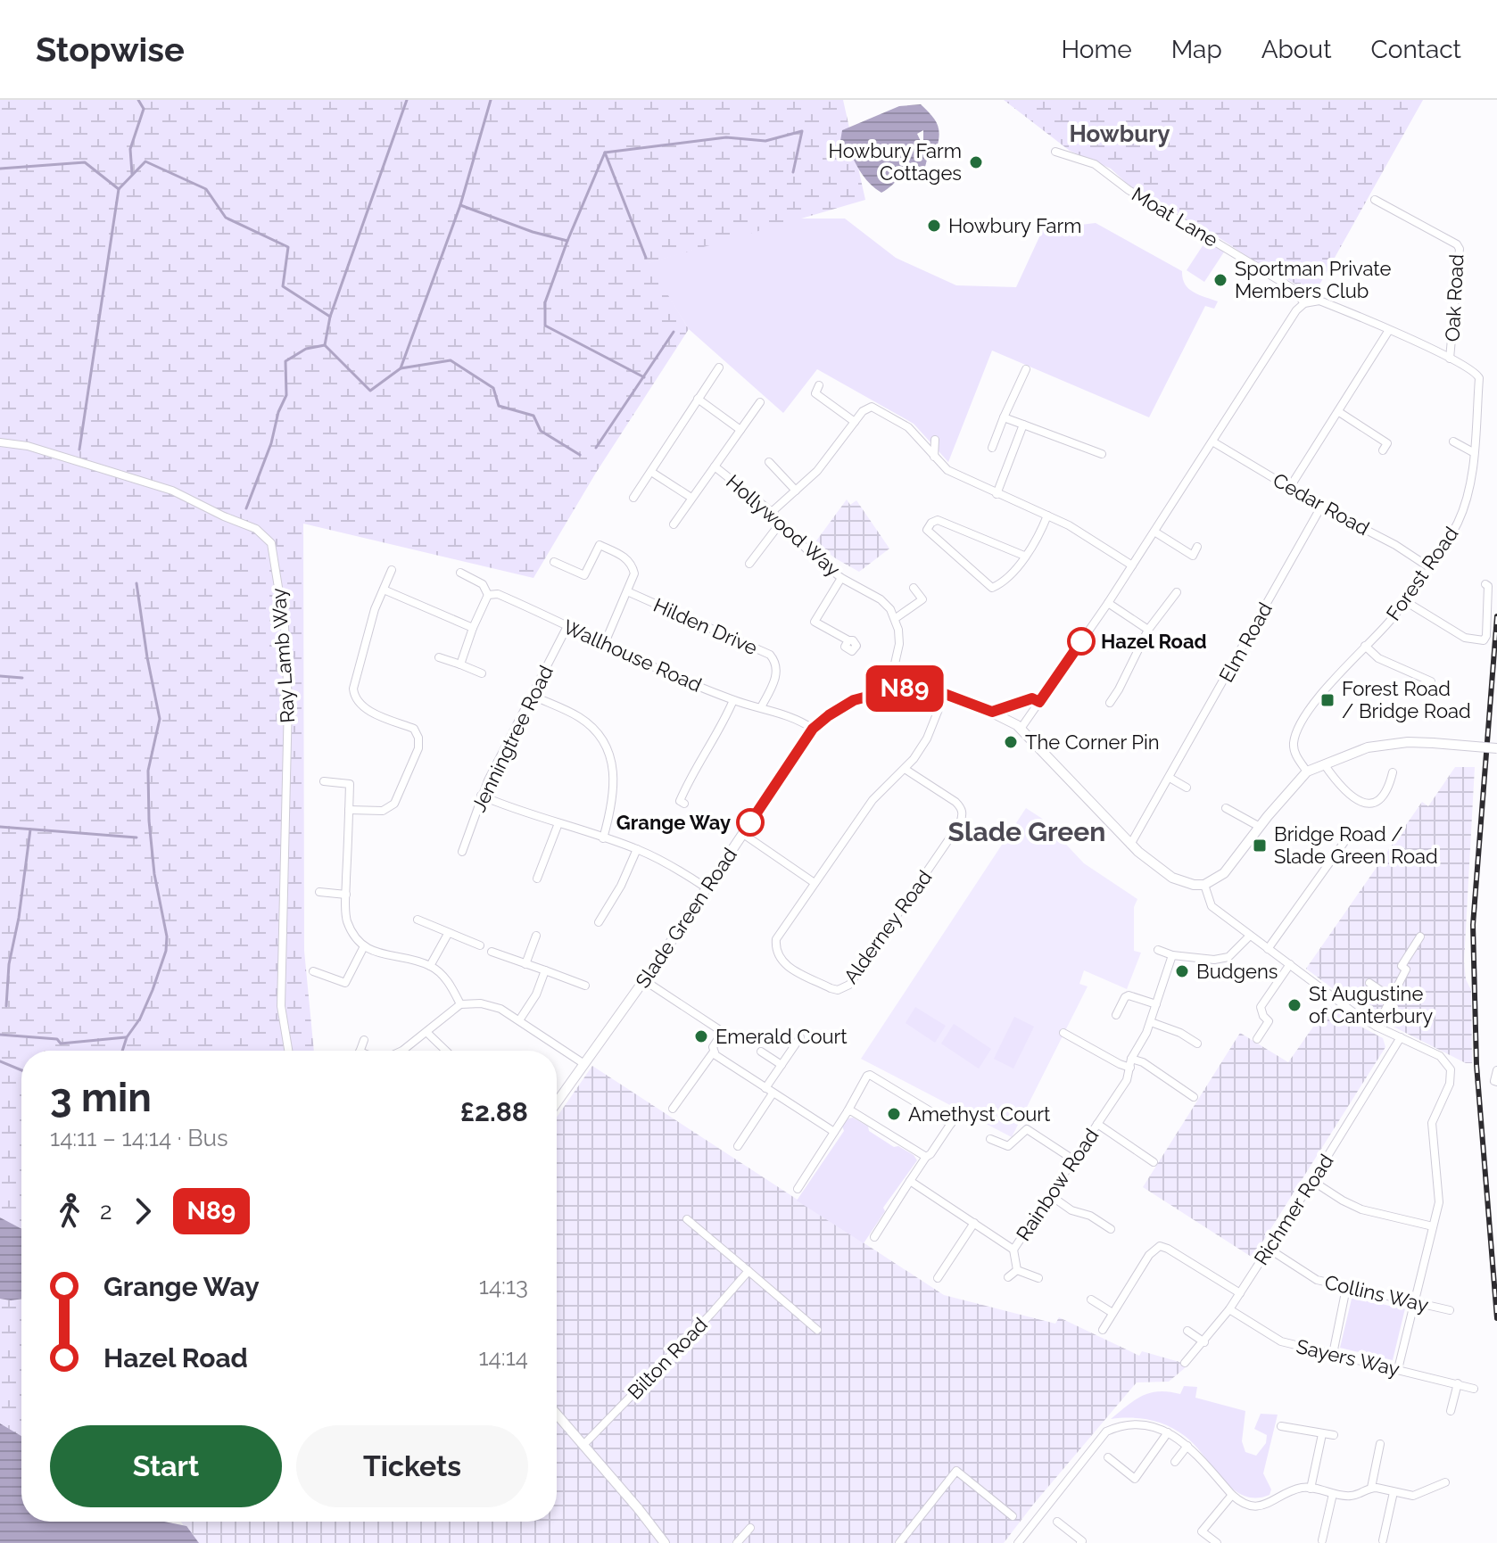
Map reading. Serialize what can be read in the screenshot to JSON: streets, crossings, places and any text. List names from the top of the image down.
{
  "streets": {
    "street": [
      "Moat Lane",
      "Oak Road",
      "Cedar Road",
      "Hollywood Way",
      "Forest Road",
      "Hilden Drive",
      "Elm Road",
      "Ray Lamb Way",
      "Wallhouse Road",
      "Jenningtree Road",
      "Slade Green Road",
      "Alderney Road",
      "Rainbow Road",
      "Richmer Road",
      "Collins Way",
      "Sayers Way",
      "Bilton Road"
    ]
  },
  "crossings": [
    ["Oak Road", "Forest Road"],
    ["Cedar Road", "Forest Road"],
    ["Cedar Road", "Elm Road"],
    ["Hilden Drive", "Wallhouse Road"],
    ["Elm Road", "Slade Green Road"],
    ["Wallhouse Road", "Jenningtree Road"],
    ["Wallhouse Road", "Slade Green Road"],
    ["Slade Green Road", "Alderney Road"],
    ["Richmer Road", "Collins Way"],
    ["Richmer Road", "Sayers Way"]
  ],
  "districts": ["Howbury", "Slade Green"],
  "places": {
    "other": [
      "Howbury Farm Cottages",
      "Howbury Farm",
      "Sportman Private Members Club",
      "Hazel Road",
      "The Corner Pin",
      "Grange Way",
      "Budgens",
      "St Augustine of Canterbury",
      "Emerald Court",
      "Amethyst Court"
    ],
    "transit": ["Forest Road / Bridge Road", "Bridge Road / Slade Green Road"]
  },
  "lines": ["bus line N89"],
  "page": {
    "header": "Stopwise",
    "nav": [
      "Home",
      "Map",
      "About",
      "Contact"
    ],
    "on_map": "N89",
    "heading": ["3 min", "14:11 – 14:14 · Bus", "£2.88"],
    "legs": ["2", "N89"],
    "list": [
      {
        "name": "Grange Way",
        "value": "14:13"
      },
      {
        "name": "Hazel Road",
        "value": "14:14"
      }
    ],
    "buttons": ["Start", "Tickets"]
  }
}
